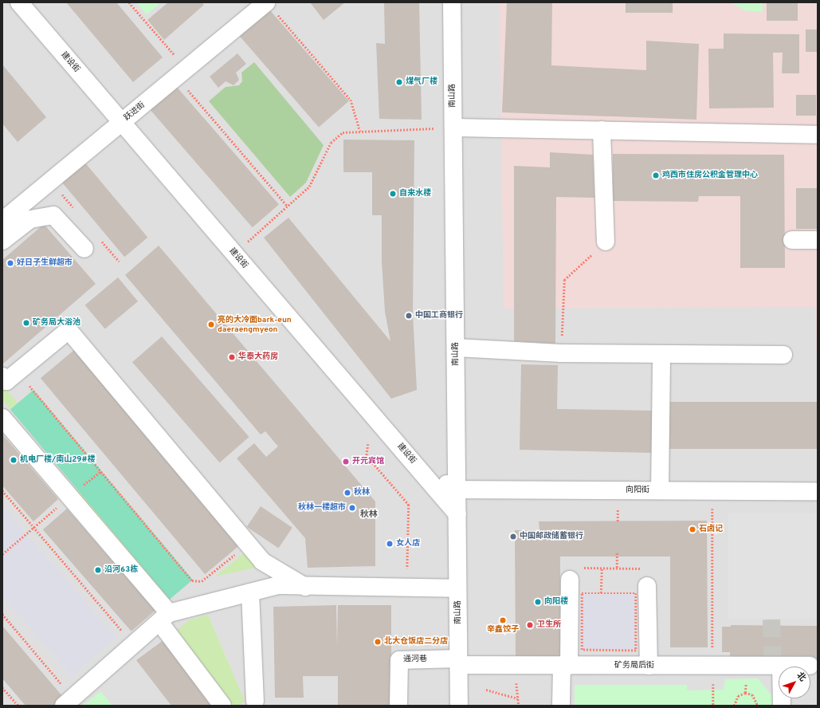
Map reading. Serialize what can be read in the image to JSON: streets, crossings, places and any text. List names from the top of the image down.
{
  "streets": {
    "street": [
      "建设街",
      "南山路",
      "跃进街",
      "向阳街",
      "通河巷",
      "矿务局后街"
    ]
  },
  "crossings": [
    ["建设街", "南山路"],
    ["建设街", "跃进街"],
    ["南山路", "向阳街"],
    ["南山路", "通河巷"],
    ["南山路", "矿务局后街"],
    ["通河巷", "矿务局后街"]
  ],
  "districts": ["秋林"],
  "places": [
    "煤气厂楼",
    "鸡西市住房公积金管理中心",
    "自来水楼",
    "好日子生鲜超市",
    "中国工商银行",
    "矿务局大浴池",
    "亮的大冷面bark-eun daeraengmyeon",
    "华泰大药房",
    "机电厂楼/南山29#楼",
    "开元宾馆",
    "秋林",
    "秋林一楼超市",
    "石卤记",
    "中国邮政储蓄银行",
    "女人店",
    "沿河63栋",
    "向阳楼",
    "辛鑫饺子",
    "卫生所",
    "北大仓饭店二分店"
  ],
  "north": "top right"
}
